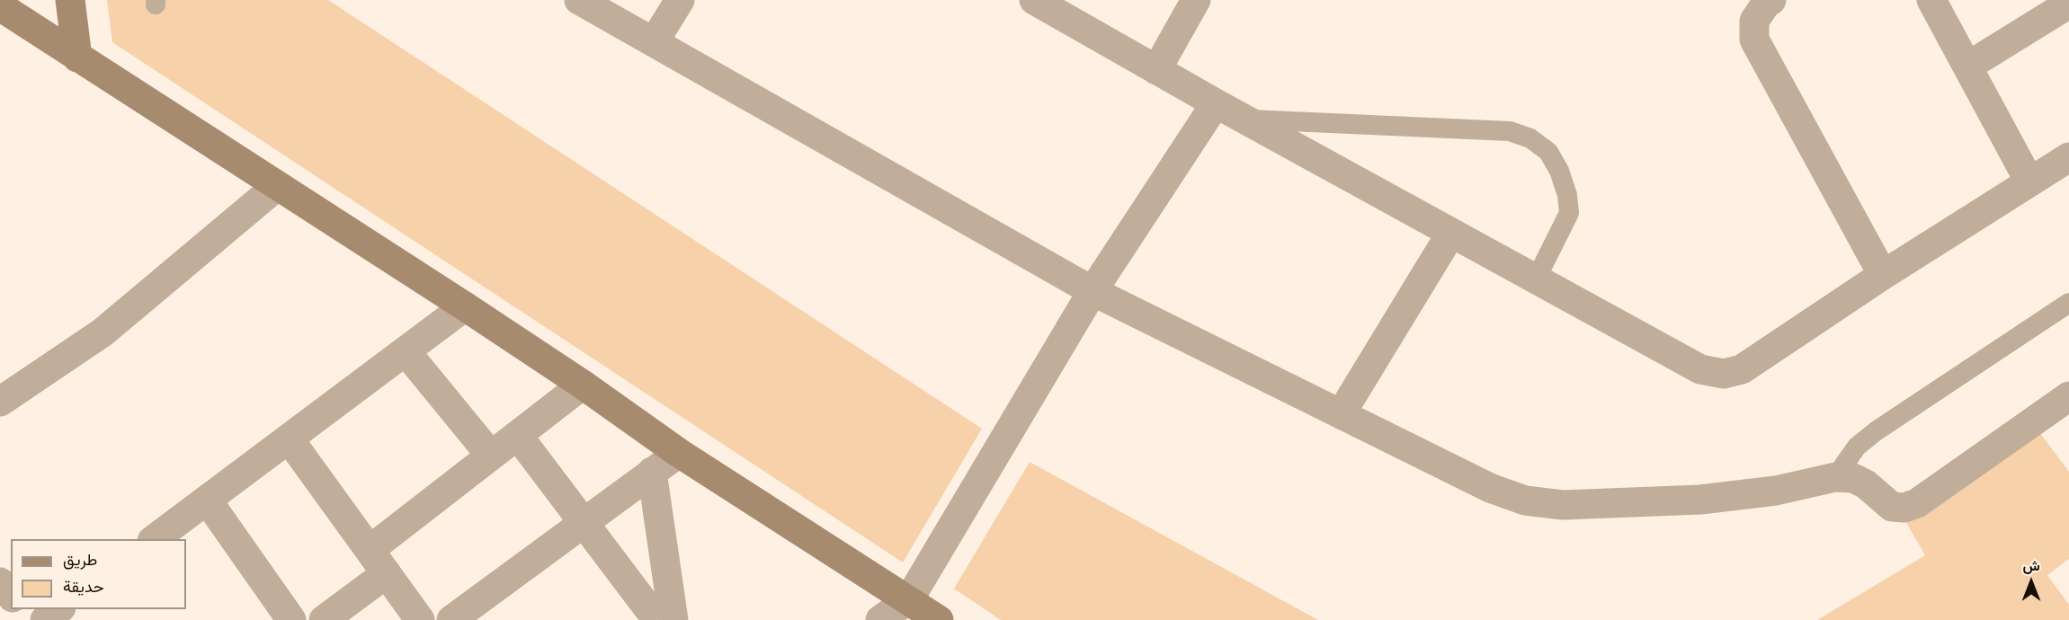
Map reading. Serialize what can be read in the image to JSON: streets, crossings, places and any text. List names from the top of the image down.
{
  "legend": ["طريق", "حديقة"],
  "north": "top"
}
